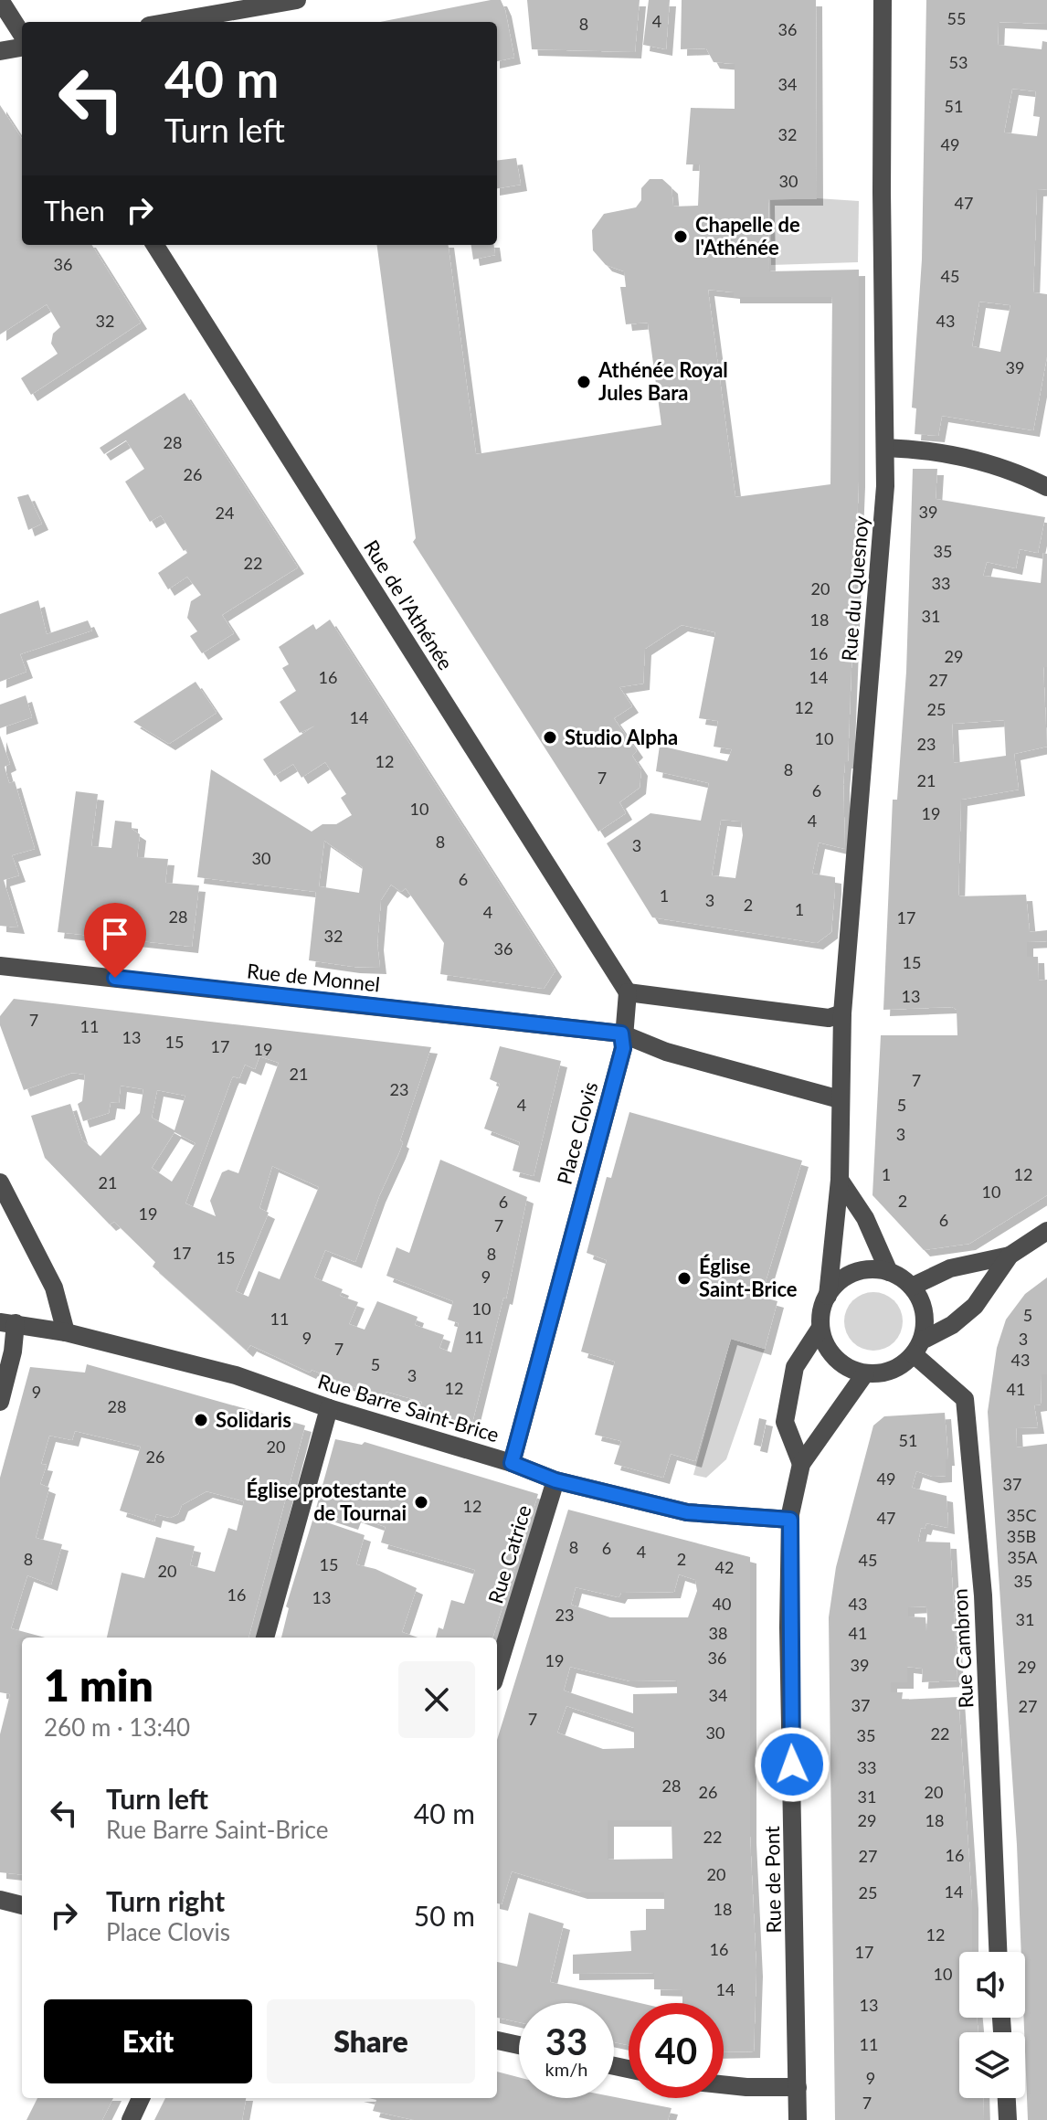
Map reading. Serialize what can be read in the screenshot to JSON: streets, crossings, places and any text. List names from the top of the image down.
{
  "streets": {
    "street": [
      "Rue du Quesnoy",
      "Rue de l'Athénée",
      "Rue de Monnel",
      "Place Clovis",
      "Rue Barre Saint-Brice",
      "Rue Catrice",
      "Rue Cambron",
      "Rue de Pont"
    ]
  },
  "crossings": [
    ["Rue du Quesnoy", "Rue Cambron"],
    ["Rue du Quesnoy", "Rue de Pont"],
    ["Rue de l'Athénée", "Place Clovis"],
    ["Rue de Monnel", "Place Clovis"],
    ["Place Clovis", "Rue Barre Saint-Brice"],
    ["Rue Barre Saint-Brice", "Rue Catrice"],
    ["Rue Barre Saint-Brice", "Rue de Pont"],
    ["Rue Cambron", "Rue de Pont"]
  ],
  "places": [
    "Chapelle de l'Athénée",
    "Athénée Royal Jules Bara",
    "Studio Alpha",
    "Église Saint-Brice",
    "Solidaris",
    "Église protestante de Tournai"
  ],
  "house_numbers": [
    "55",
    "4",
    "8",
    "36",
    "53",
    "34",
    "51",
    "32",
    "49",
    "30",
    "47",
    "36",
    "45",
    "32",
    "43",
    "39",
    "28",
    "26",
    "39",
    "24",
    "35",
    "22",
    "33",
    "20",
    "31",
    "18",
    "16",
    "29",
    "16",
    "14",
    "27",
    "12",
    "25",
    "14",
    "10",
    "23",
    "12",
    "8",
    "7",
    "21",
    "6",
    "10",
    "19",
    "4",
    "8",
    "3",
    "30",
    "6",
    "1",
    "3",
    "2",
    "1",
    "4",
    "28",
    "17",
    "32",
    "36",
    "15",
    "13",
    "7",
    "11",
    "13",
    "15",
    "17",
    "19",
    "21",
    "7",
    "23",
    "4",
    "5",
    "3",
    "1",
    "12",
    "21",
    "10",
    "2",
    "6",
    "19",
    "6",
    "7",
    "17",
    "8",
    "15",
    "9",
    "10",
    "5",
    "11",
    "11",
    "9",
    "3",
    "7",
    "43",
    "5",
    "3",
    "12",
    "41",
    "9",
    "28",
    "51",
    "20",
    "26",
    "49",
    "37",
    "12",
    "35C",
    "47",
    "35B",
    "8",
    "6",
    "4",
    "35A",
    "8",
    "2",
    "45",
    "15",
    "42",
    "20",
    "35",
    "16",
    "13",
    "40",
    "43",
    "23",
    "31",
    "38",
    "41",
    "36",
    "19",
    "39",
    "29",
    "34",
    "37",
    "27",
    "7",
    "30",
    "22",
    "35",
    "33",
    "28",
    "26",
    "20",
    "31",
    "29",
    "18",
    "22",
    "16",
    "27",
    "20",
    "14",
    "25",
    "18",
    "12",
    "16",
    "17",
    "10",
    "14",
    "13",
    "11",
    "9",
    "7"
  ],
  "page": {
    "turn": ["40 m", "Turn left"],
    "then": "Then",
    "heading": ["1 min", "260 m · 13:40"],
    "list": [
      {
        "name": "Turn left",
        "note": "Rue Barre Saint-Brice",
        "value": "40 m"
      },
      {
        "name": "Turn right",
        "note": "Place Clovis",
        "value": "50 m"
      }
    ],
    "buttons": ["Exit", "Share"],
    "speed": "33 km/h",
    "limit": "40"
  }
}
